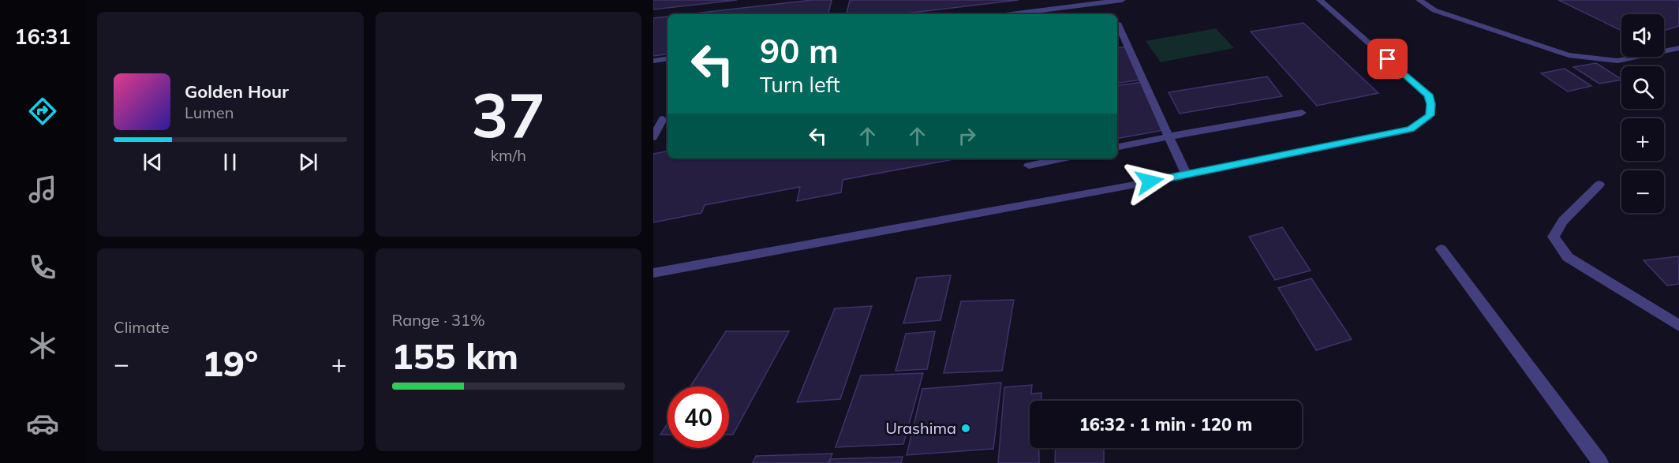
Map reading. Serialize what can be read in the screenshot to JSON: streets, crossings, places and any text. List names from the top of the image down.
{
  "places": ["Urashima"],
  "page": {
    "tabs": "16:31",
    "tile": [
      ["37", "km/h"],
      "Climate",
      ["Range · 31%", "155 km"]
    ],
    "map_buttons": ["+", "−"],
    "turn": ["90 m", "Turn left"],
    "song": ["Golden Hour", "Lumen"],
    "heat": ["−", "19°", "+"],
    "limit": "40",
    "trip": "16:32 · 1 min · 120 m"
  }
}
